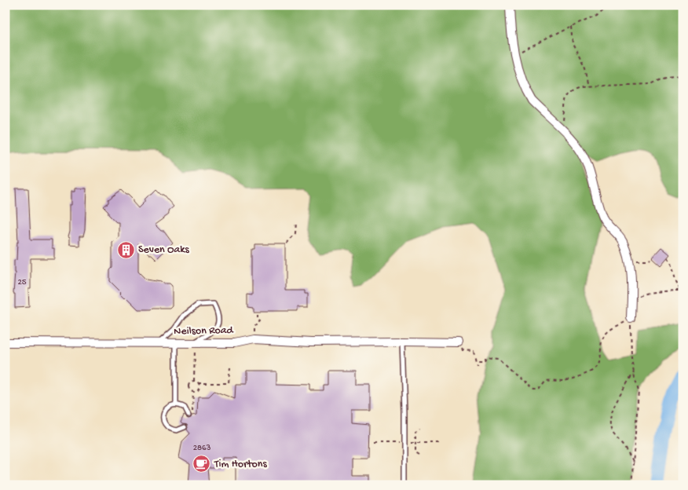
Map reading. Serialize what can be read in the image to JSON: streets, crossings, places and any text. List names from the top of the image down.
{
  "streets": {
    "street": ["Neilson Road"]
  },
  "places": {
    "building": ["Seven Oaks"],
    "cafe": ["Tim Hortons"]
  },
  "house_numbers": ["25", "2863"]
}
